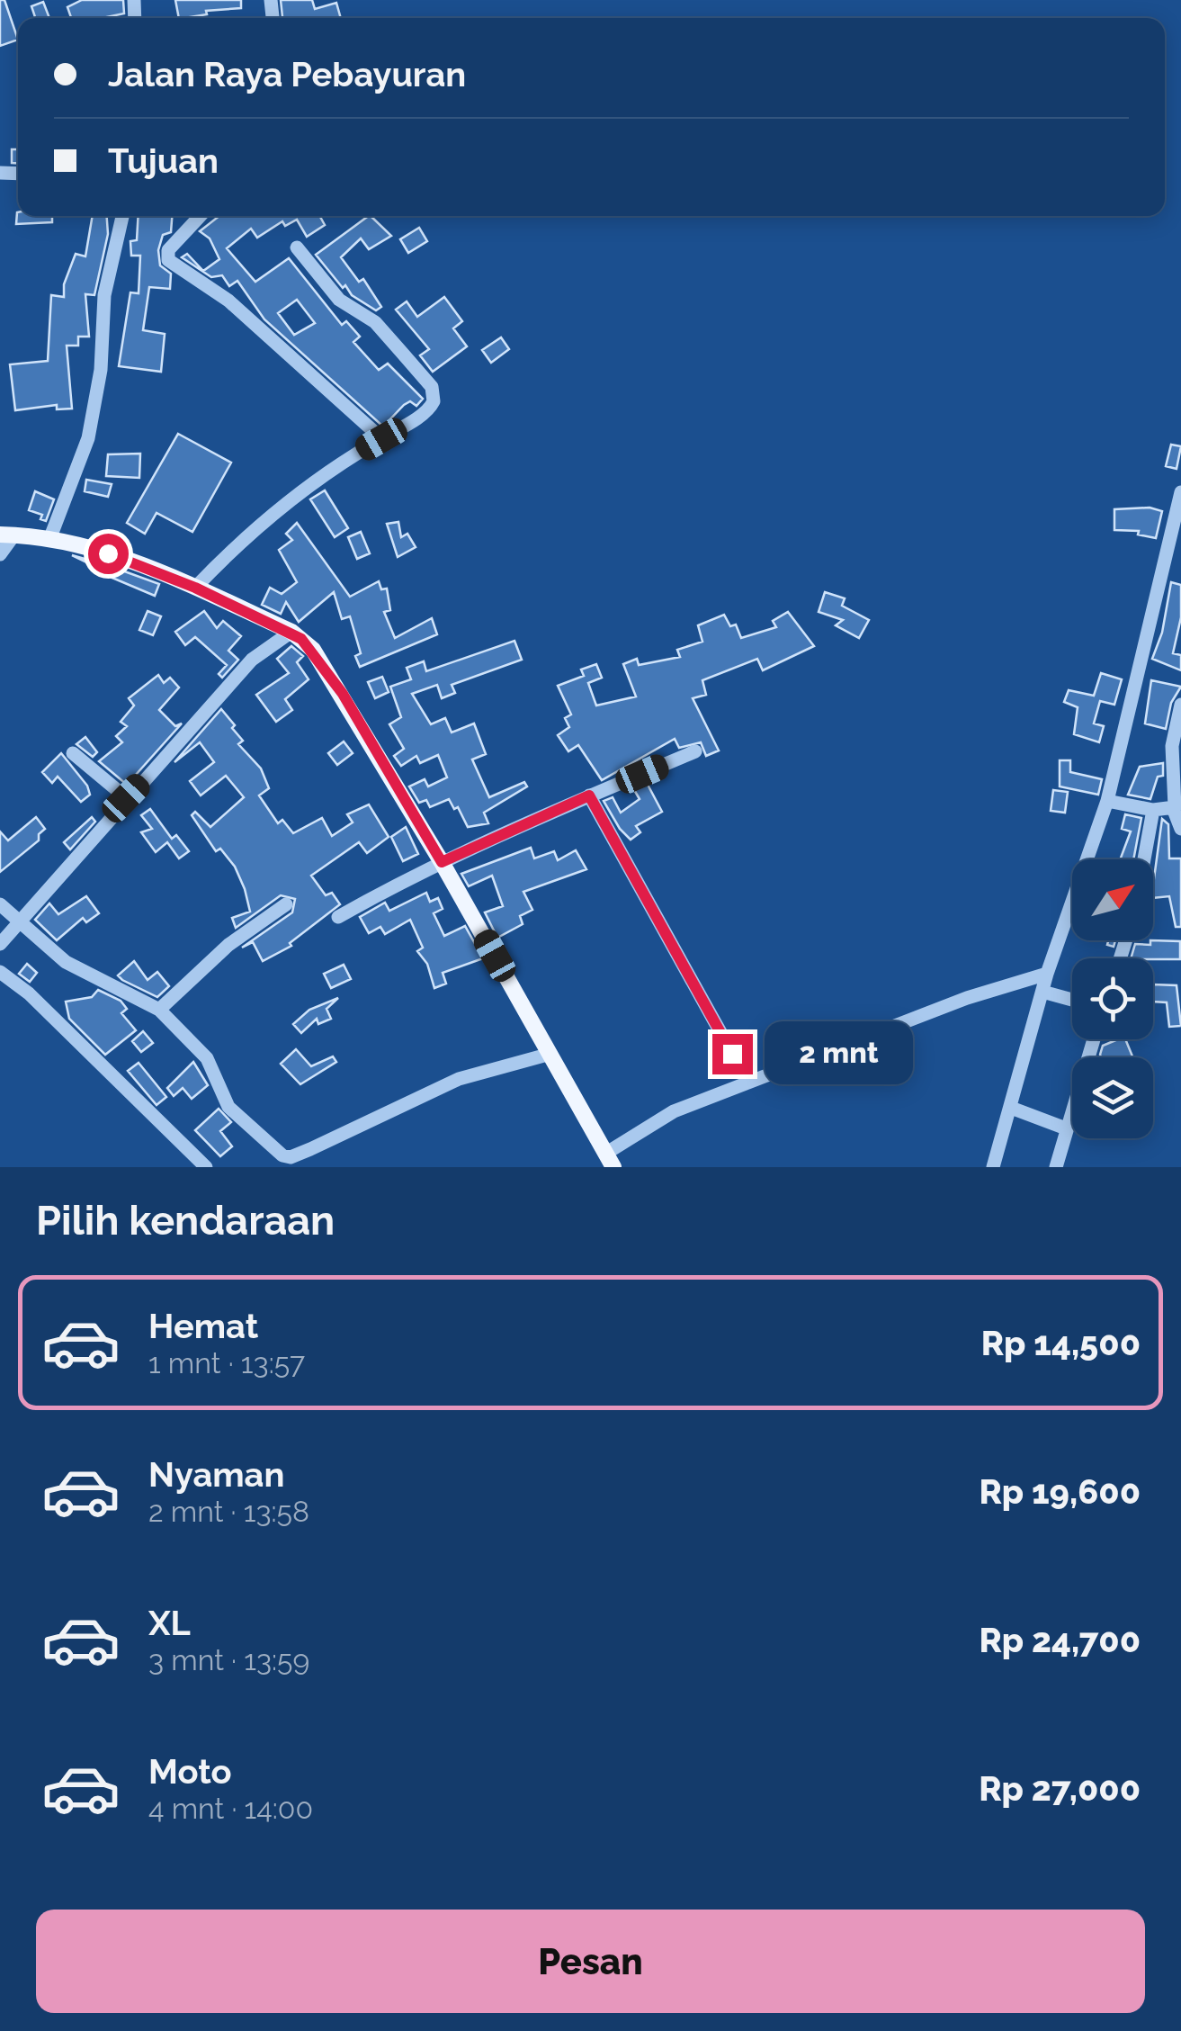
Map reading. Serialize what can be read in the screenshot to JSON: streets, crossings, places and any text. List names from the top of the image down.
{
  "north": "top right",
  "page": {
    "banner": ["Jalan Raya Pebayuran", "Tujuan"],
    "bubble": "2 mnt",
    "heading": "Pilih kendaraan",
    "list": [
      {
        "name": "Hemat",
        "note": "1 mnt · 13:57",
        "value": "Rp 14,500"
      },
      {
        "name": "Nyaman",
        "note": "2 mnt · 13:58",
        "value": "Rp 19,600"
      },
      {
        "name": "XL",
        "note": "3 mnt · 13:59",
        "value": "Rp 24,700"
      },
      {
        "name": "Moto",
        "note": "4 mnt · 14:00",
        "value": "Rp 27,000"
      }
    ],
    "buttons": "Pesan"
  }
}
